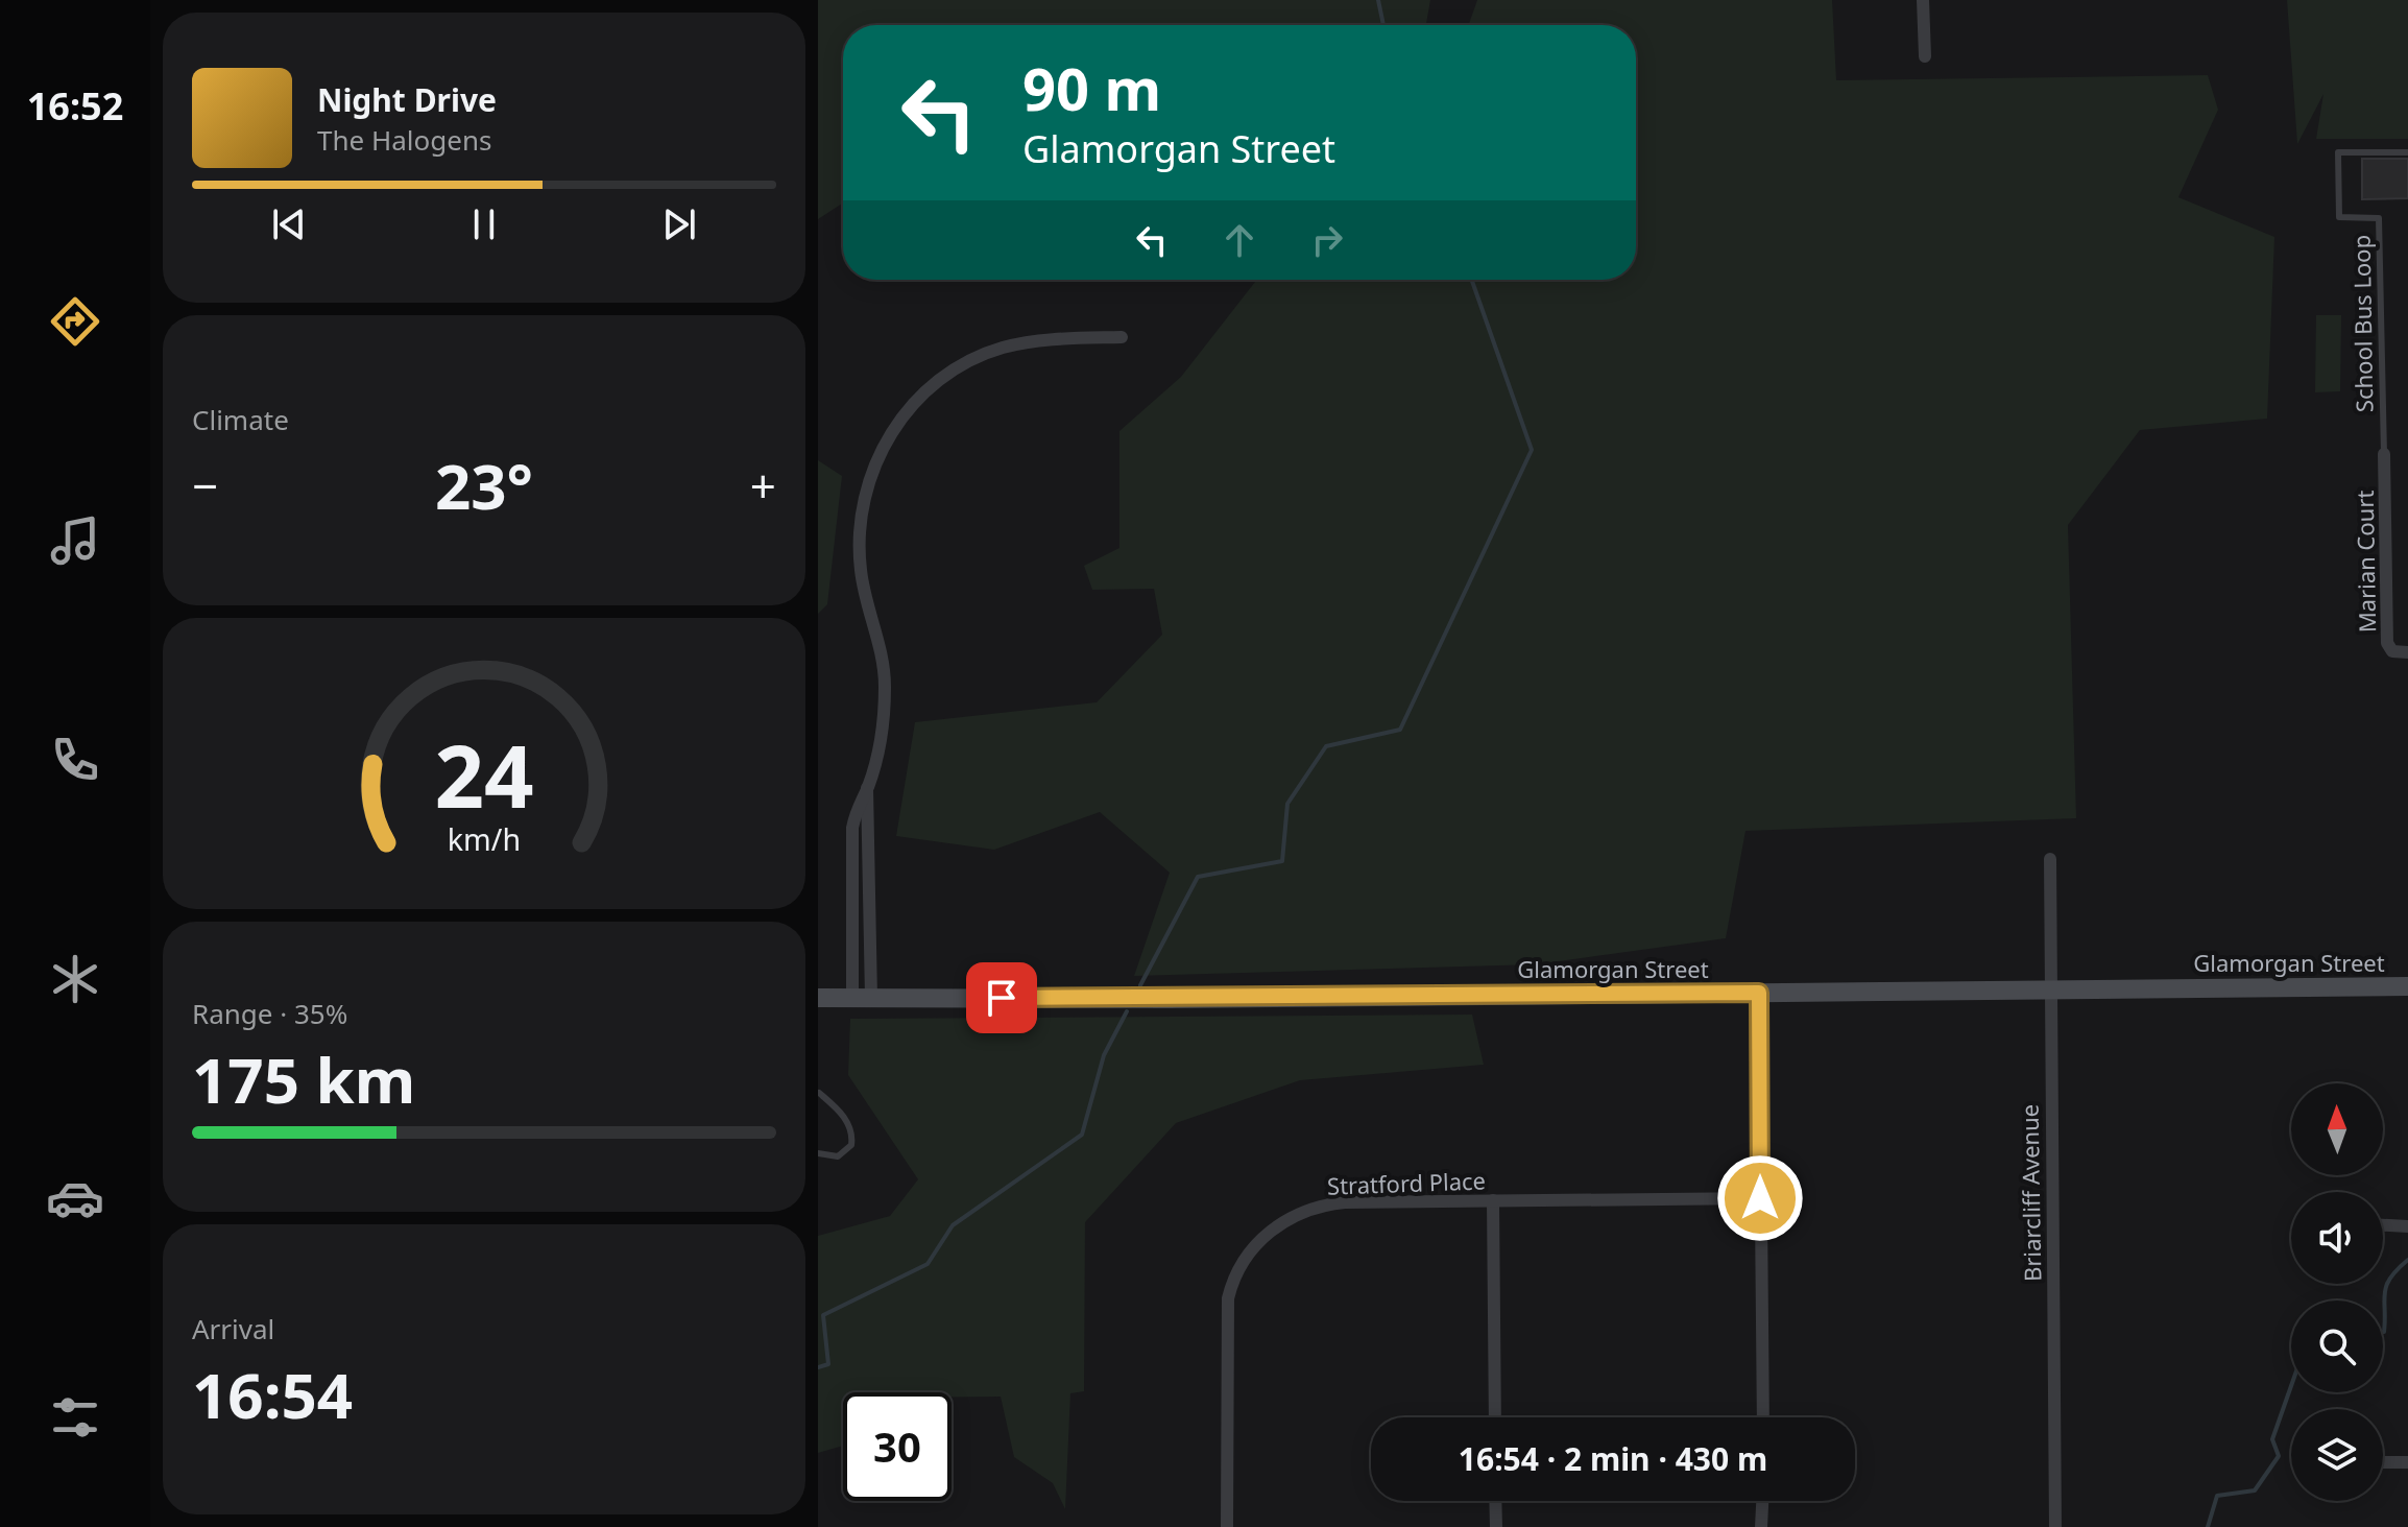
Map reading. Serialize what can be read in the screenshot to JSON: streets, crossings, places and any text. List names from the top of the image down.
{
  "streets": {
    "street": [
      "Marian Court",
      "Glamorgan Street",
      "Stratford Place",
      "Briarcliff Avenue"
    ],
    "lane": ["School Bus Loop"]
  },
  "crossings": [
    ["School Bus Loop", "Marian Court"],
    ["Glamorgan Street", "Briarcliff Avenue"]
  ],
  "north": "top",
  "page": {
    "tabs": "16:52",
    "turn": ["90 m", "Glamorgan Street"],
    "song": ["Night Drive", "The Halogens"],
    "tile": [
      "Climate",
      ["Range · 35%", "175 km"],
      ["Arrival", "16:54"]
    ],
    "heat": ["−", "23°", "+"],
    "limit": "30",
    "trip": "16:54 · 2 min · 430 m",
    "gauge": ["24", "km/h"]
  }
}
